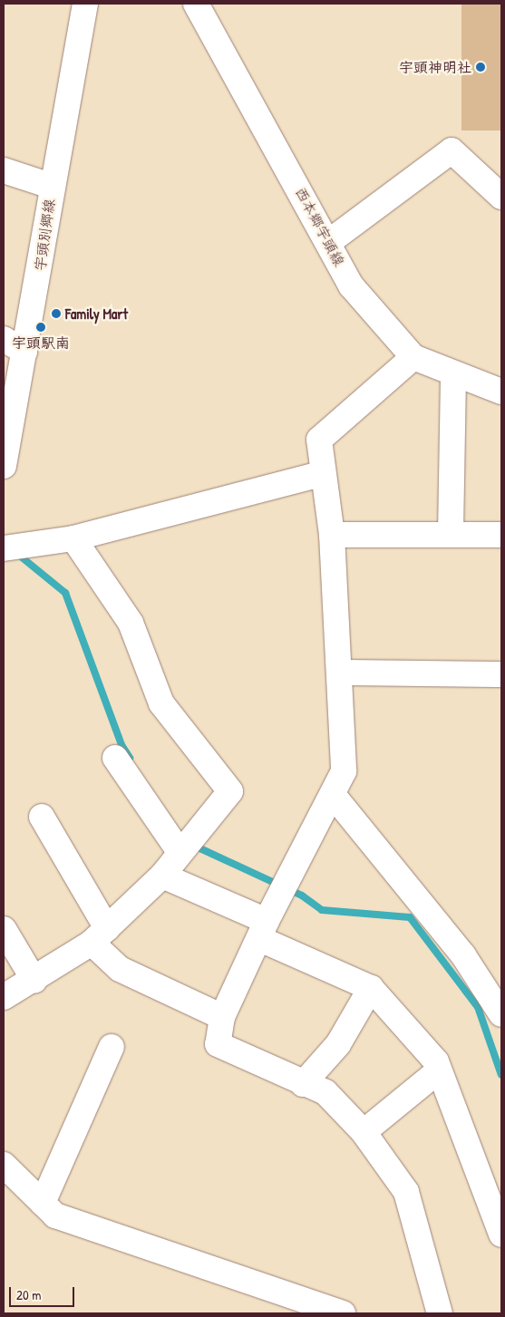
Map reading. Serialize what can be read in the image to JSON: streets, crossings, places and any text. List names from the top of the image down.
{
  "streets": {
    "street": ["西本郷宇頭線", "宇頭別郷線"]
  },
  "places": ["宇頭神明社", "Family Mart", "宇頭駅南"],
  "scale_bar": "20 m"
}
